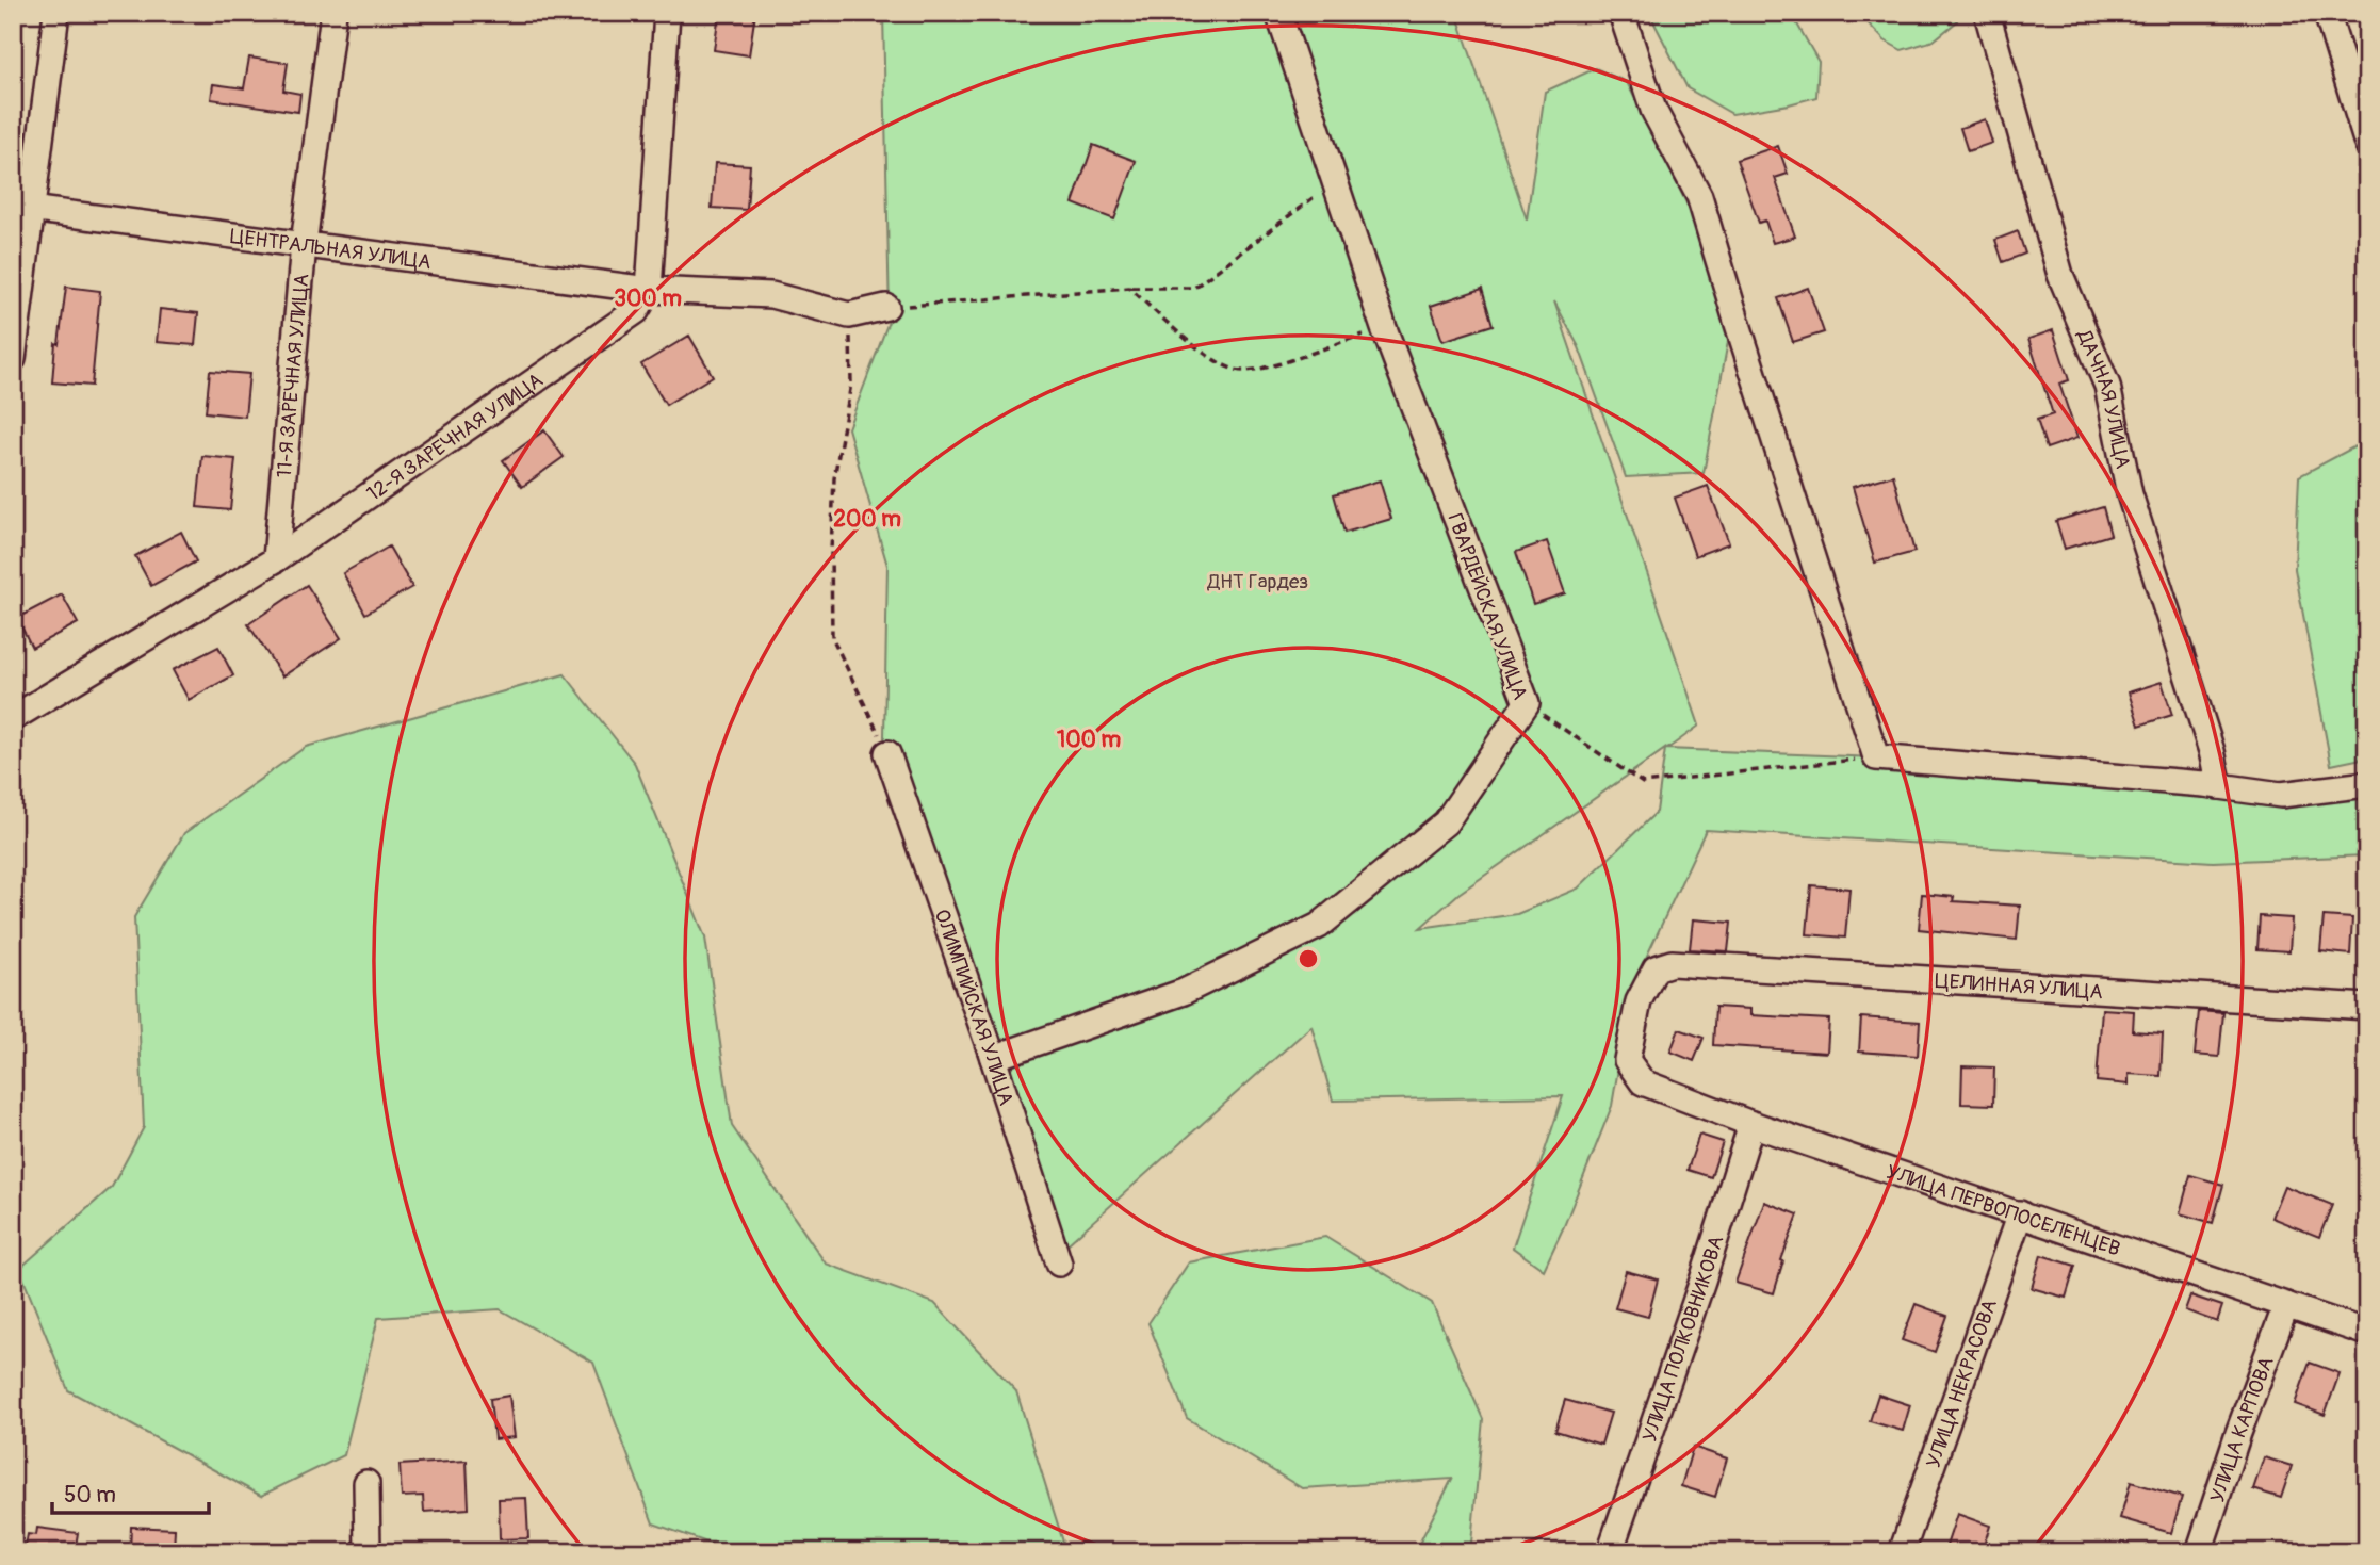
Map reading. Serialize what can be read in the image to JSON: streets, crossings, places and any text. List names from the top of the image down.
{
  "streets": {
    "street": [
      "ЦЕНТРАЛЬНАЯ УЛИЦА",
      "11-Я ЗАРЕЧНАЯ УЛИЦА",
      "ДАЧНАЯ УЛИЦА",
      "12-Я ЗАРЕЧНАЯ УЛИЦА",
      "ГВАРДЕЙСКАЯ УЛИЦА",
      "ЦЕЛИННАЯ УЛИЦА",
      "ОЛИМПИЙСКАЯ УЛИЦА",
      "УЛИЦА ПЕРВОПОСЕЛЕНЦЕВ",
      "УЛИЦА ПОЛКОВНИКОВА",
      "УЛИЦА НЕКРАСОВА",
      "УЛИЦА КАРПОВА"
    ]
  },
  "crossings": [
    ["ЦЕНТРАЛЬНАЯ УЛИЦА", "11-Я ЗАРЕЧНАЯ УЛИЦА"],
    ["ЦЕНТРАЛЬНАЯ УЛИЦА", "12-Я ЗАРЕЧНАЯ УЛИЦА"],
    ["11-Я ЗАРЕЧНАЯ УЛИЦА", "12-Я ЗАРЕЧНАЯ УЛИЦА"],
    ["ГВАРДЕЙСКАЯ УЛИЦА", "ОЛИМПИЙСКАЯ УЛИЦА"],
    ["ЦЕЛИННАЯ УЛИЦА", "УЛИЦА ПЕРВОПОСЕЛЕНЦЕВ"],
    ["УЛИЦА ПЕРВОПОСЕЛЕНЦЕВ", "УЛИЦА ПОЛКОВНИКОВА"],
    ["УЛИЦА ПЕРВОПОСЕЛЕНЦЕВ", "УЛИЦА НЕКРАСОВА"],
    ["УЛИЦА ПЕРВОПОСЕЛЕНЦЕВ", "УЛИЦА КАРПОВА"]
  ],
  "parks": ["ДНТ Гардез"],
  "scale_bar": "50 m",
  "rings": ["300 m", "200 m", "100 m"]
}
